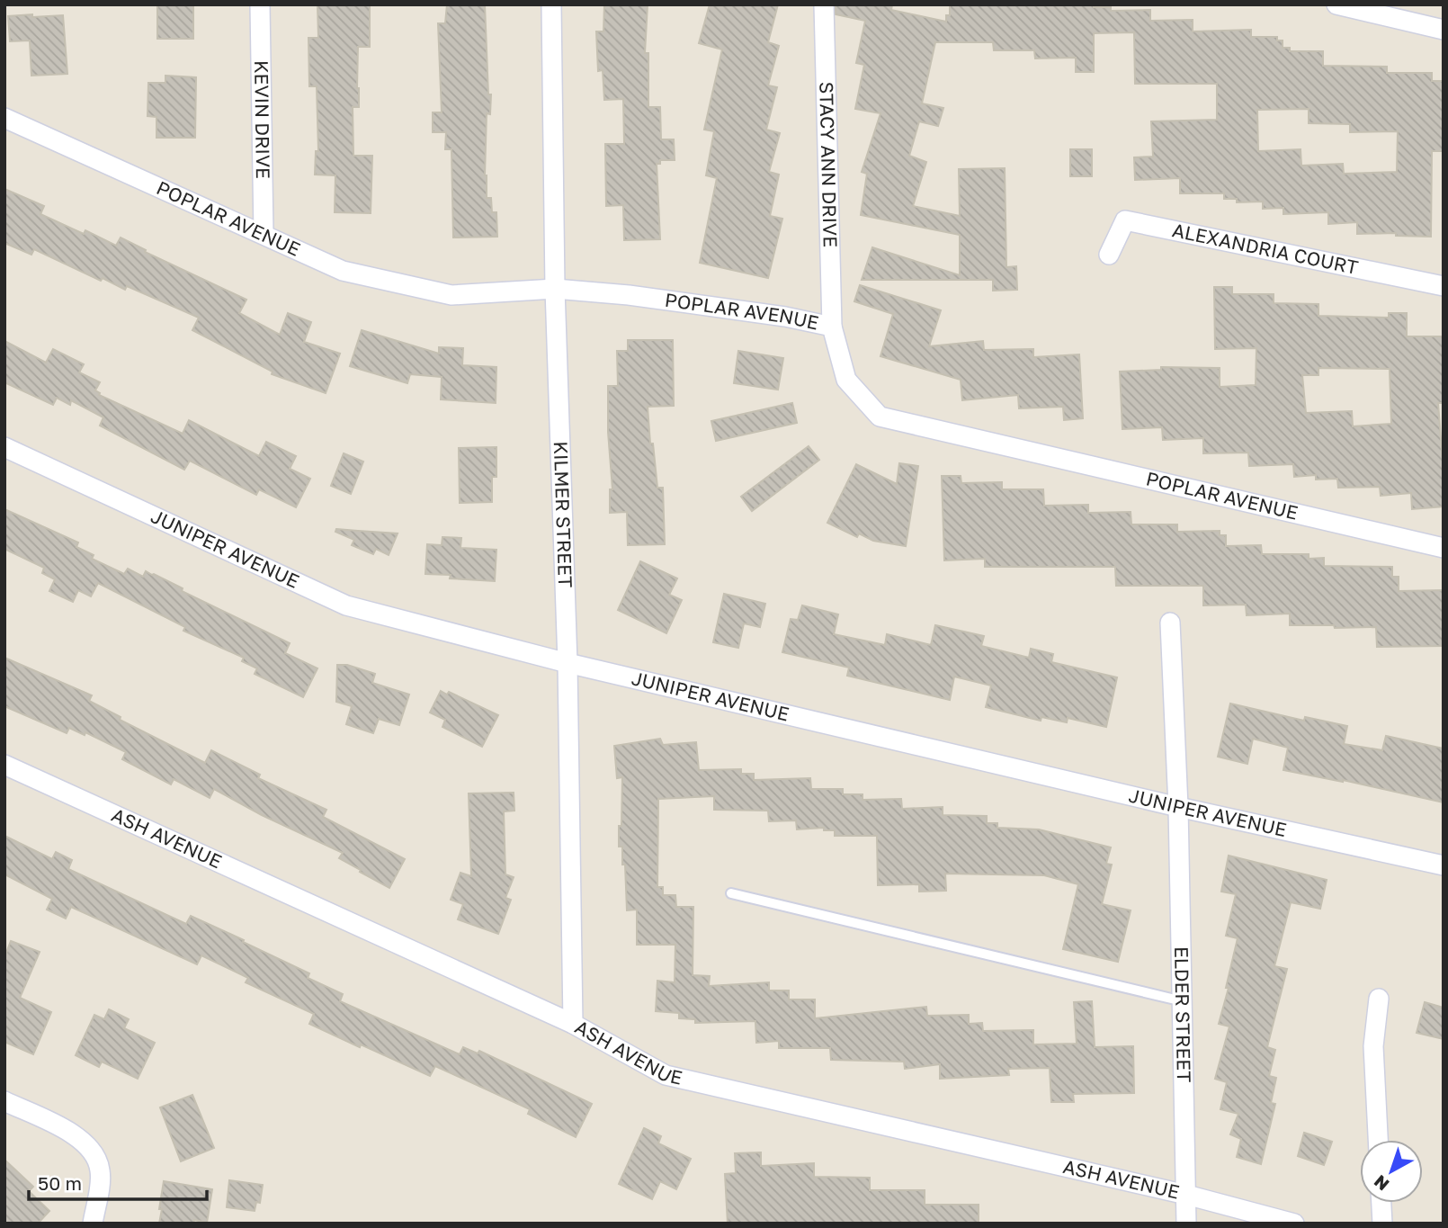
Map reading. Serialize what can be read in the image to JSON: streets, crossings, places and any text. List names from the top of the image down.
{
  "streets": {
    "street": [
      "KEVIN DRIVE",
      "STACY ANN DRIVE",
      "POPLAR AVENUE",
      "ALEXANDRIA COURT",
      "KILMER STREET",
      "JUNIPER AVENUE",
      "ASH AVENUE",
      "ELDER STREET"
    ]
  },
  "crossings": [
    ["KEVIN DRIVE", "POPLAR AVENUE"],
    ["STACY ANN DRIVE", "POPLAR AVENUE"],
    ["POPLAR AVENUE", "KILMER STREET"],
    ["KILMER STREET", "JUNIPER AVENUE"],
    ["KILMER STREET", "ASH AVENUE"],
    ["JUNIPER AVENUE", "ELDER STREET"],
    ["ASH AVENUE", "ELDER STREET"]
  ],
  "scale_bar": "50 m",
  "north": "bottom left"
}
